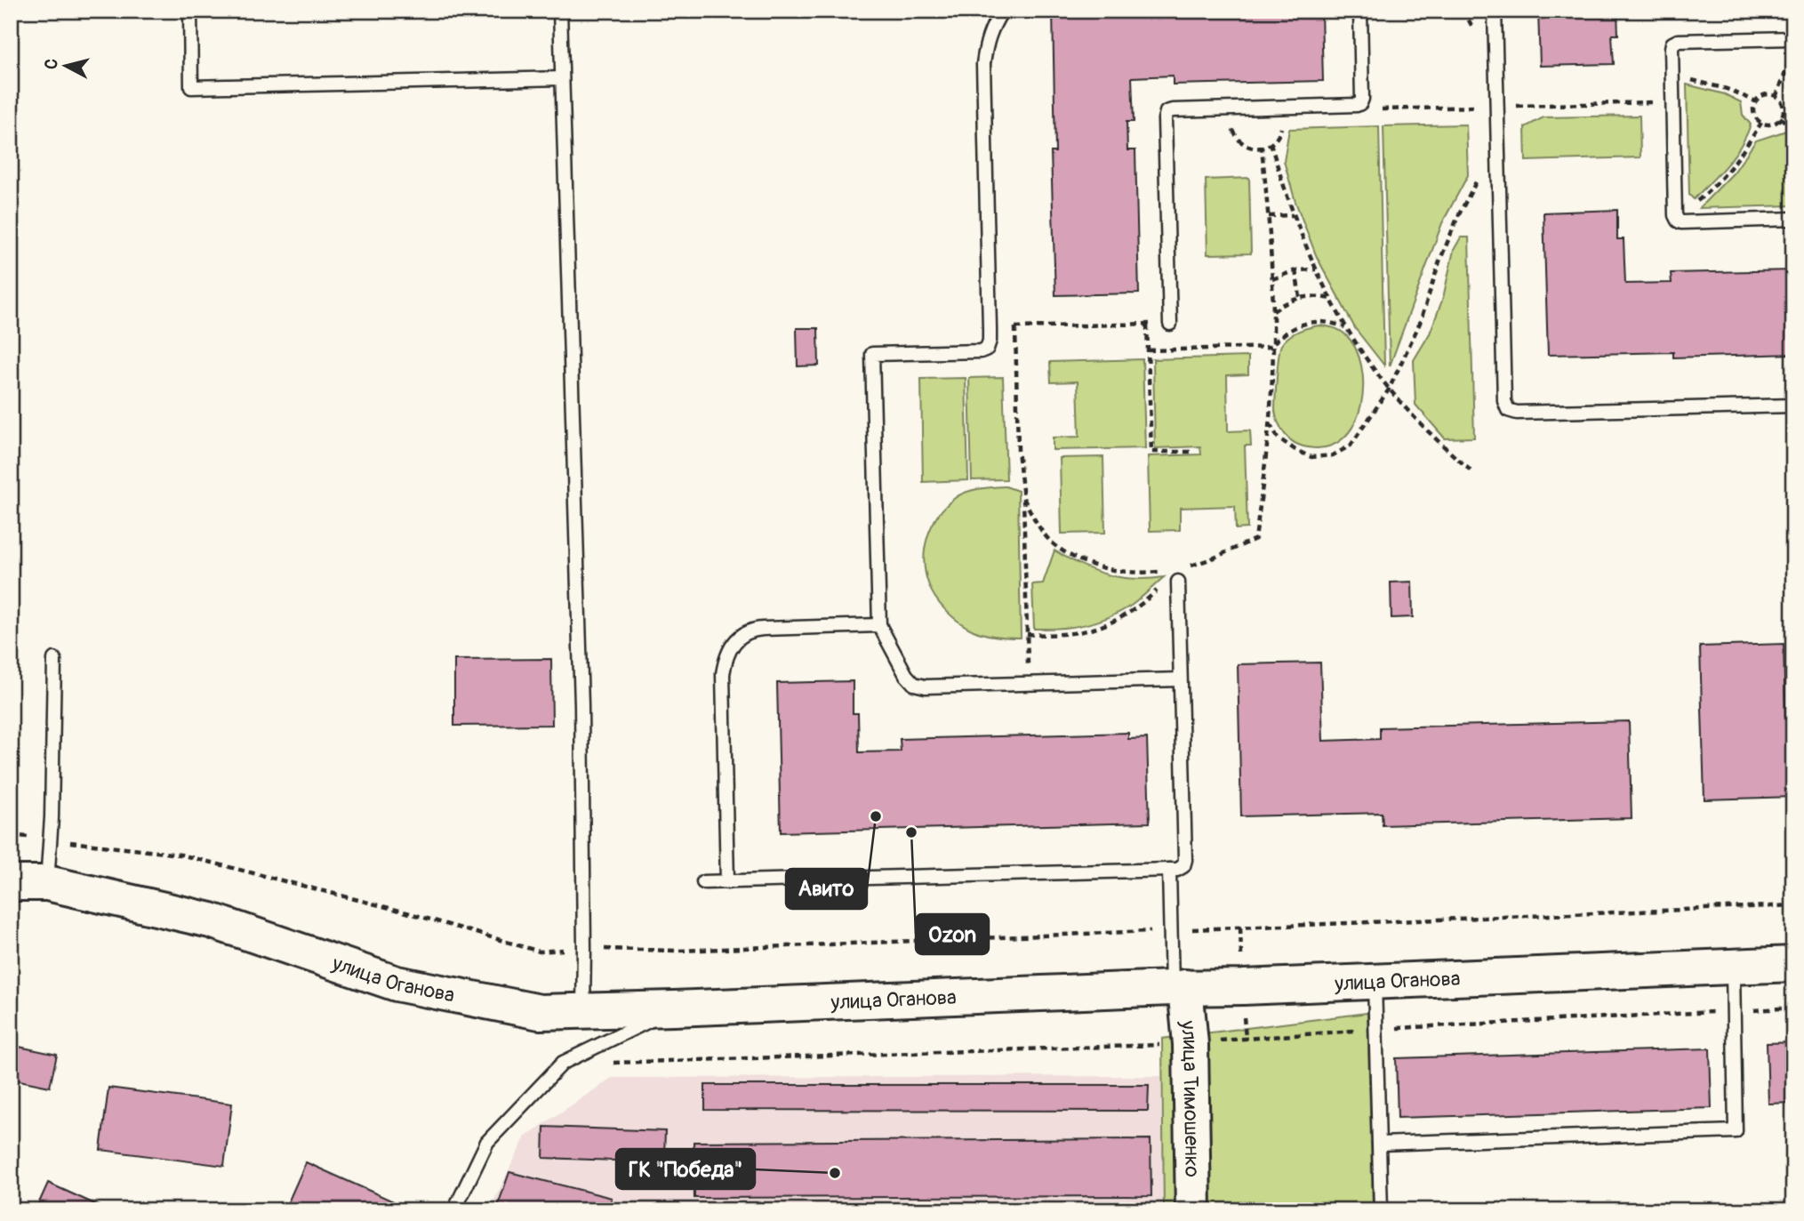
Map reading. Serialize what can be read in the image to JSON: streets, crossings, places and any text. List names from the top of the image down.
{
  "streets": {
    "main road": ["улица Оганова", "улица Тимошенко"]
  },
  "crossings": [
    ["улица Оганова", "улица Тимошенко"]
  ],
  "places": ["Авито", "Ozon", "ГК \"Победа\""],
  "north": "left"
}
